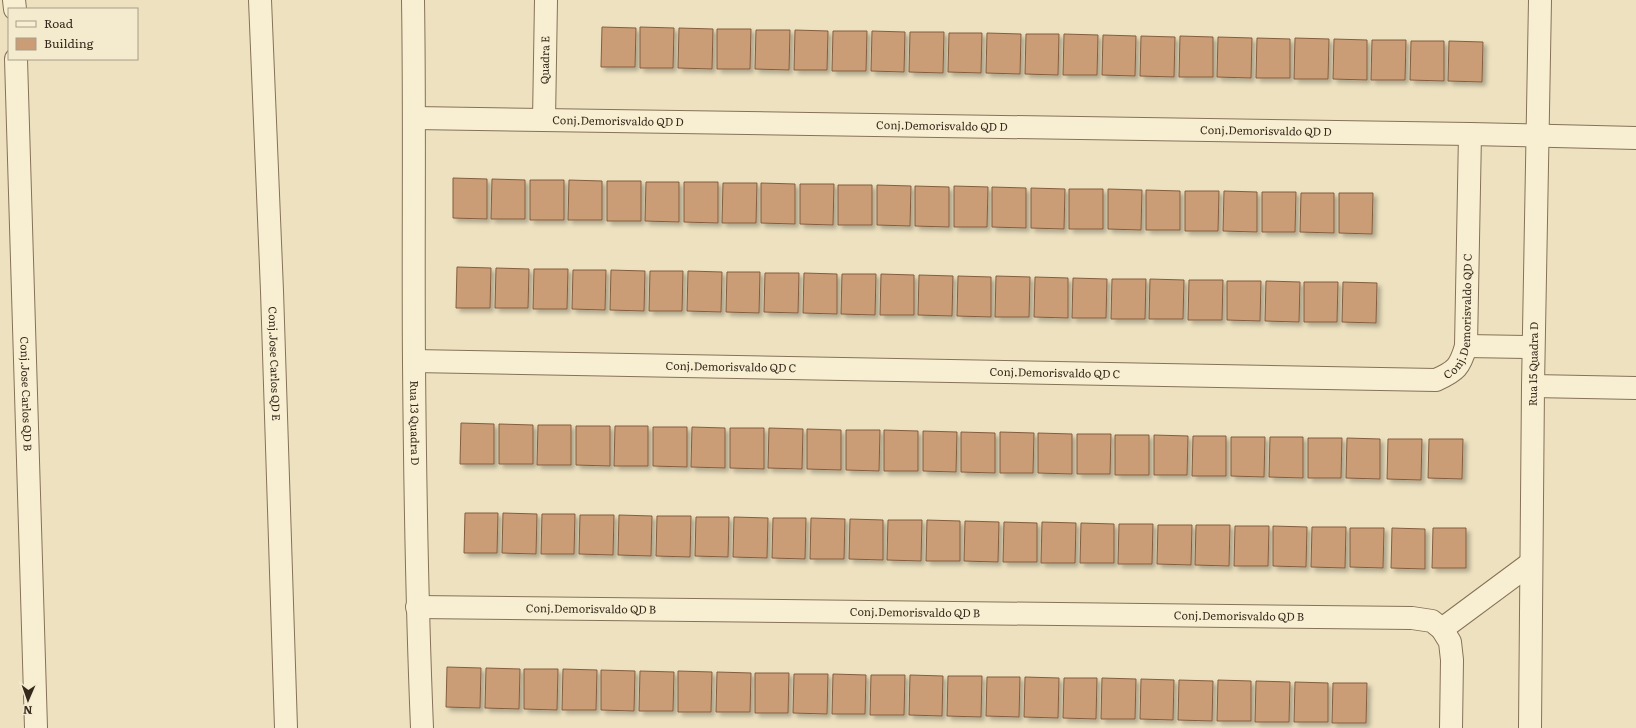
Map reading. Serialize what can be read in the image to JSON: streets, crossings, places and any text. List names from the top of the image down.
{
  "streets": {
    "street": [
      "Quadra E",
      "Conj.Demorisvaldo QD D",
      "Conj.Demorisvaldo QD C",
      "Conj.Jose Carlos QD E",
      "Rua 15 Quadra D",
      "Conj.Jose Carlos QD B",
      "Rua 13 Quadra D",
      "Conj.Demorisvaldo QD B"
    ]
  },
  "crossings": [
    ["Quadra E", "Conj.Demorisvaldo QD D"],
    ["Conj.Demorisvaldo QD D", "Conj.Demorisvaldo QD C"],
    ["Conj.Demorisvaldo QD D", "Rua 15 Quadra D"],
    ["Conj.Demorisvaldo QD D", "Rua 13 Quadra D"],
    ["Conj.Demorisvaldo QD C", "Rua 13 Quadra D"],
    ["Rua 13 Quadra D", "Conj.Demorisvaldo QD B"]
  ],
  "legend": ["Road", "Building"],
  "north": "bottom"
}
